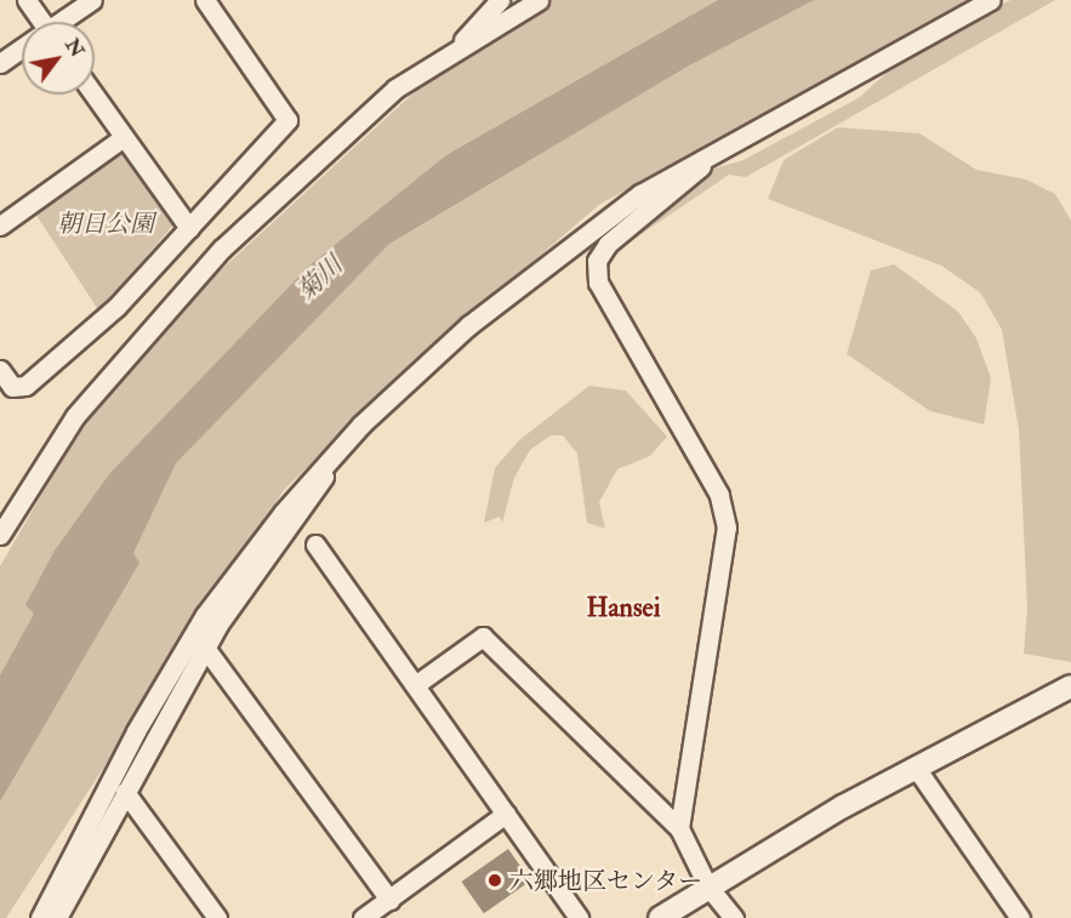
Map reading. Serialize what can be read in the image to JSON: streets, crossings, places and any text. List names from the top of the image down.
{
  "districts": ["Hansei"],
  "water": ["菊川"],
  "parks": ["朝日公園"],
  "places": ["六郷地区センター"],
  "north": "top right"
}
